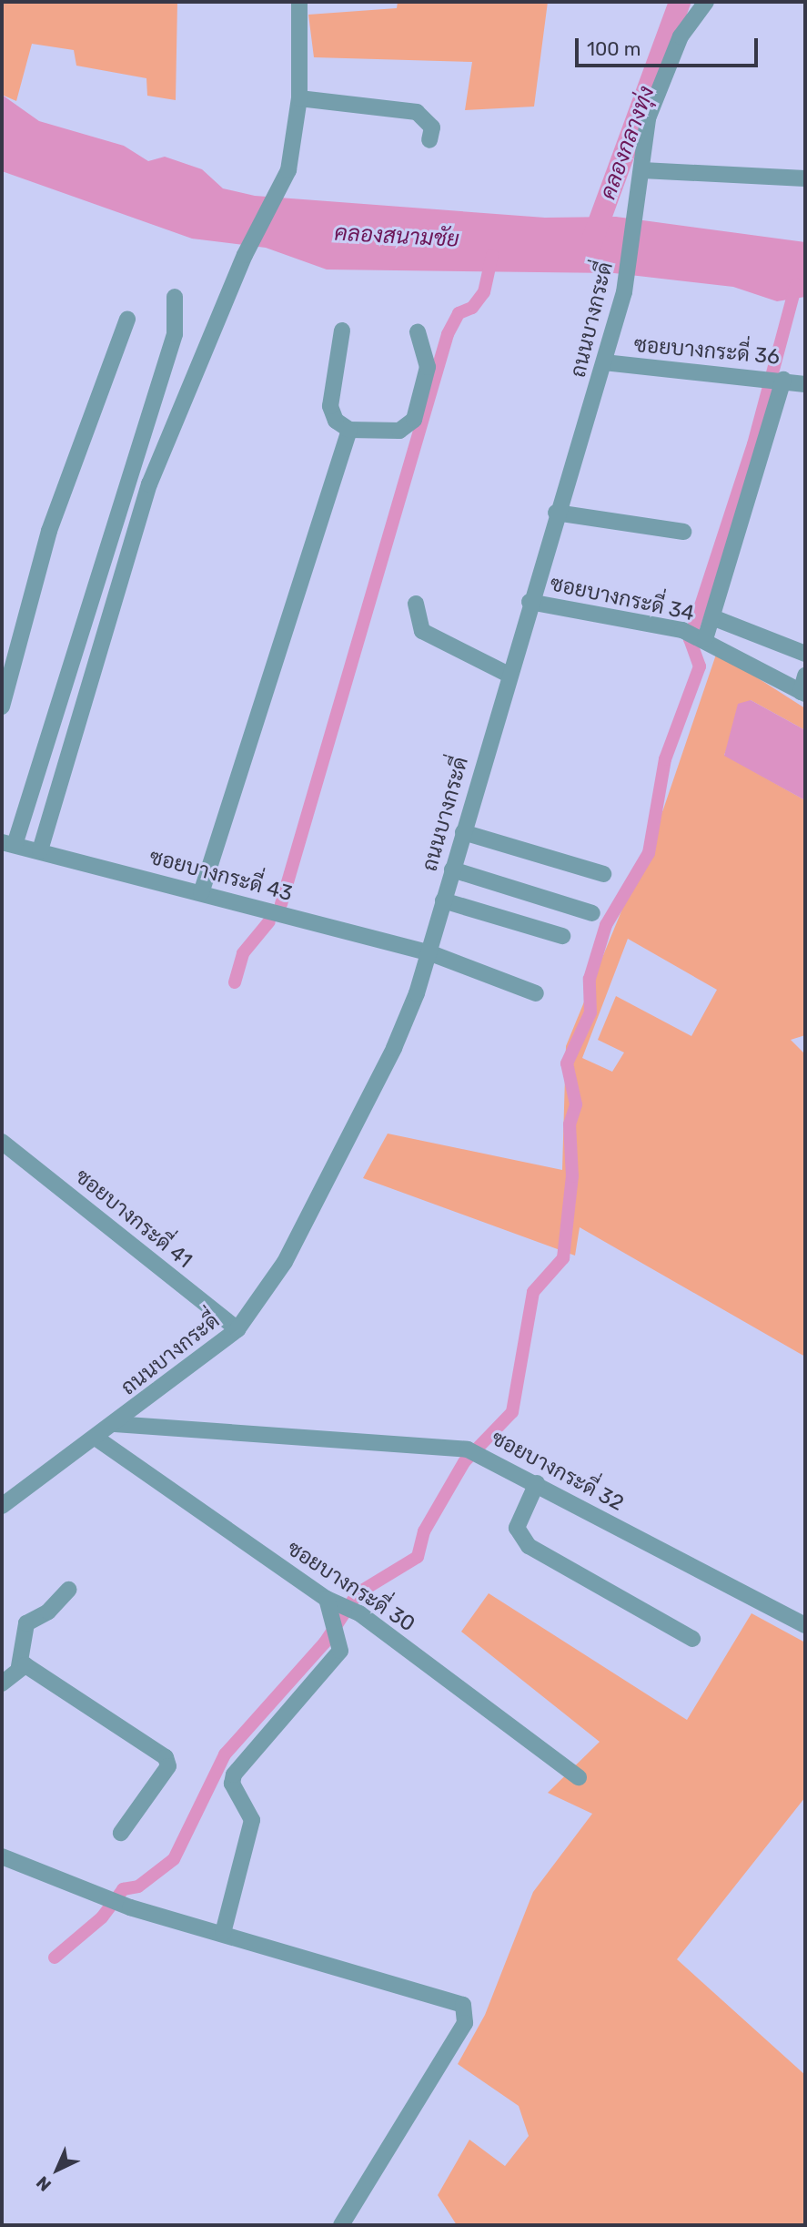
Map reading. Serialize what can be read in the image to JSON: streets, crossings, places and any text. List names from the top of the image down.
{
  "streets": {
    "street": [
      "ถนนบางกระดี่",
      "ซอยบางกระดี่ 36",
      "ซอยบางกระดี่ 34",
      "ซอยบางกระดี่ 43",
      "ซอยบางกระดี่ 41",
      "ซอยบางกระดี่ 32",
      "ซอยบางกระดี่ 30"
    ]
  },
  "crossings": [
    ["ถนนบางกระดี่", "ซอยบางกระดี่ 36"],
    ["ถนนบางกระดี่", "ซอยบางกระดี่ 34"],
    ["ถนนบางกระดี่", "ซอยบางกระดี่ 43"],
    ["ถนนบางกระดี่", "ซอยบางกระดี่ 41"],
    ["ถนนบางกระดี่", "ซอยบางกระดี่ 32"],
    ["ถนนบางกระดี่", "ซอยบางกระดี่ 30"]
  ],
  "water": ["คลองกลางทุ่ง", "คลองสนามชัย"],
  "scale_bar": "100 m",
  "north": "bottom left"
}
